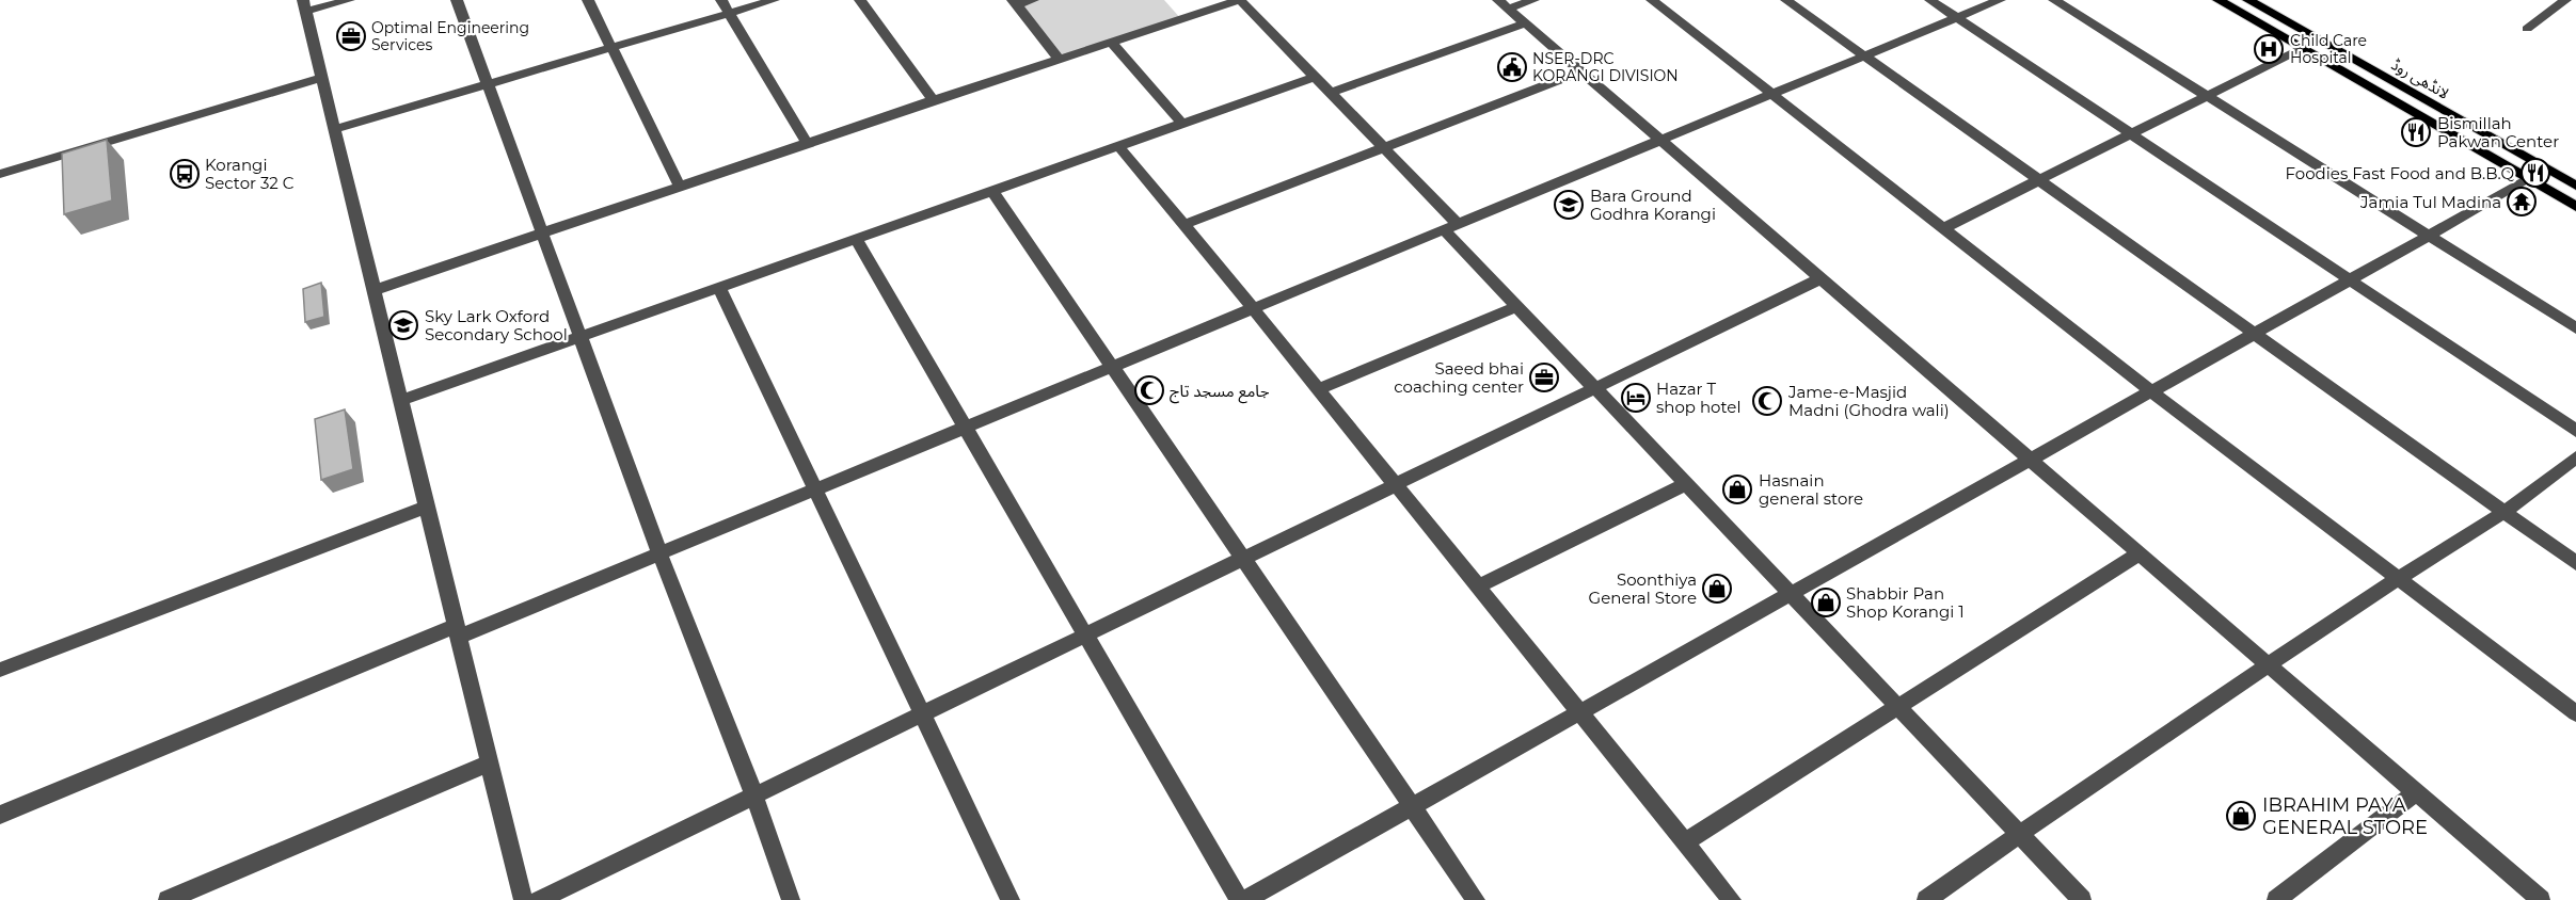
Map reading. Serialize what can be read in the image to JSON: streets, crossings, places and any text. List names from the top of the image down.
{
  "streets": {
    "main road": ["لانڈھی روڈ"]
  },
  "places": {
    "office": ["Optimal Engineering Services", "Saeed bhai coaching center"],
    "hospital": ["Child Care Hospital"],
    "public building": ["NSER-DRC KORANGI DIVISION"],
    "restaurant": ["Bismillah Pakwan Center", "Foodies Fast Food and B.B.Q"],
    "bus stop": ["Korangi Sector 32 C"],
    "temple": ["Jamia Tul Madina"],
    "school or university": ["Bara Ground Godhra Korangi", "Sky Lark Oxford Secondary School"],
    "mosque": ["جامع مسجد تاج", "Jame-e-Masjid Madni (Ghodra wali)"],
    "hotel": ["Hazar T shop hotel"],
    "shop": [
      "Hasnain general store",
      "Soonthiya General Store",
      "Shabbir Pan Shop Korangi 1",
      "IBRAHIM PAYA GENERAL STORE"
    ]
  }
}
